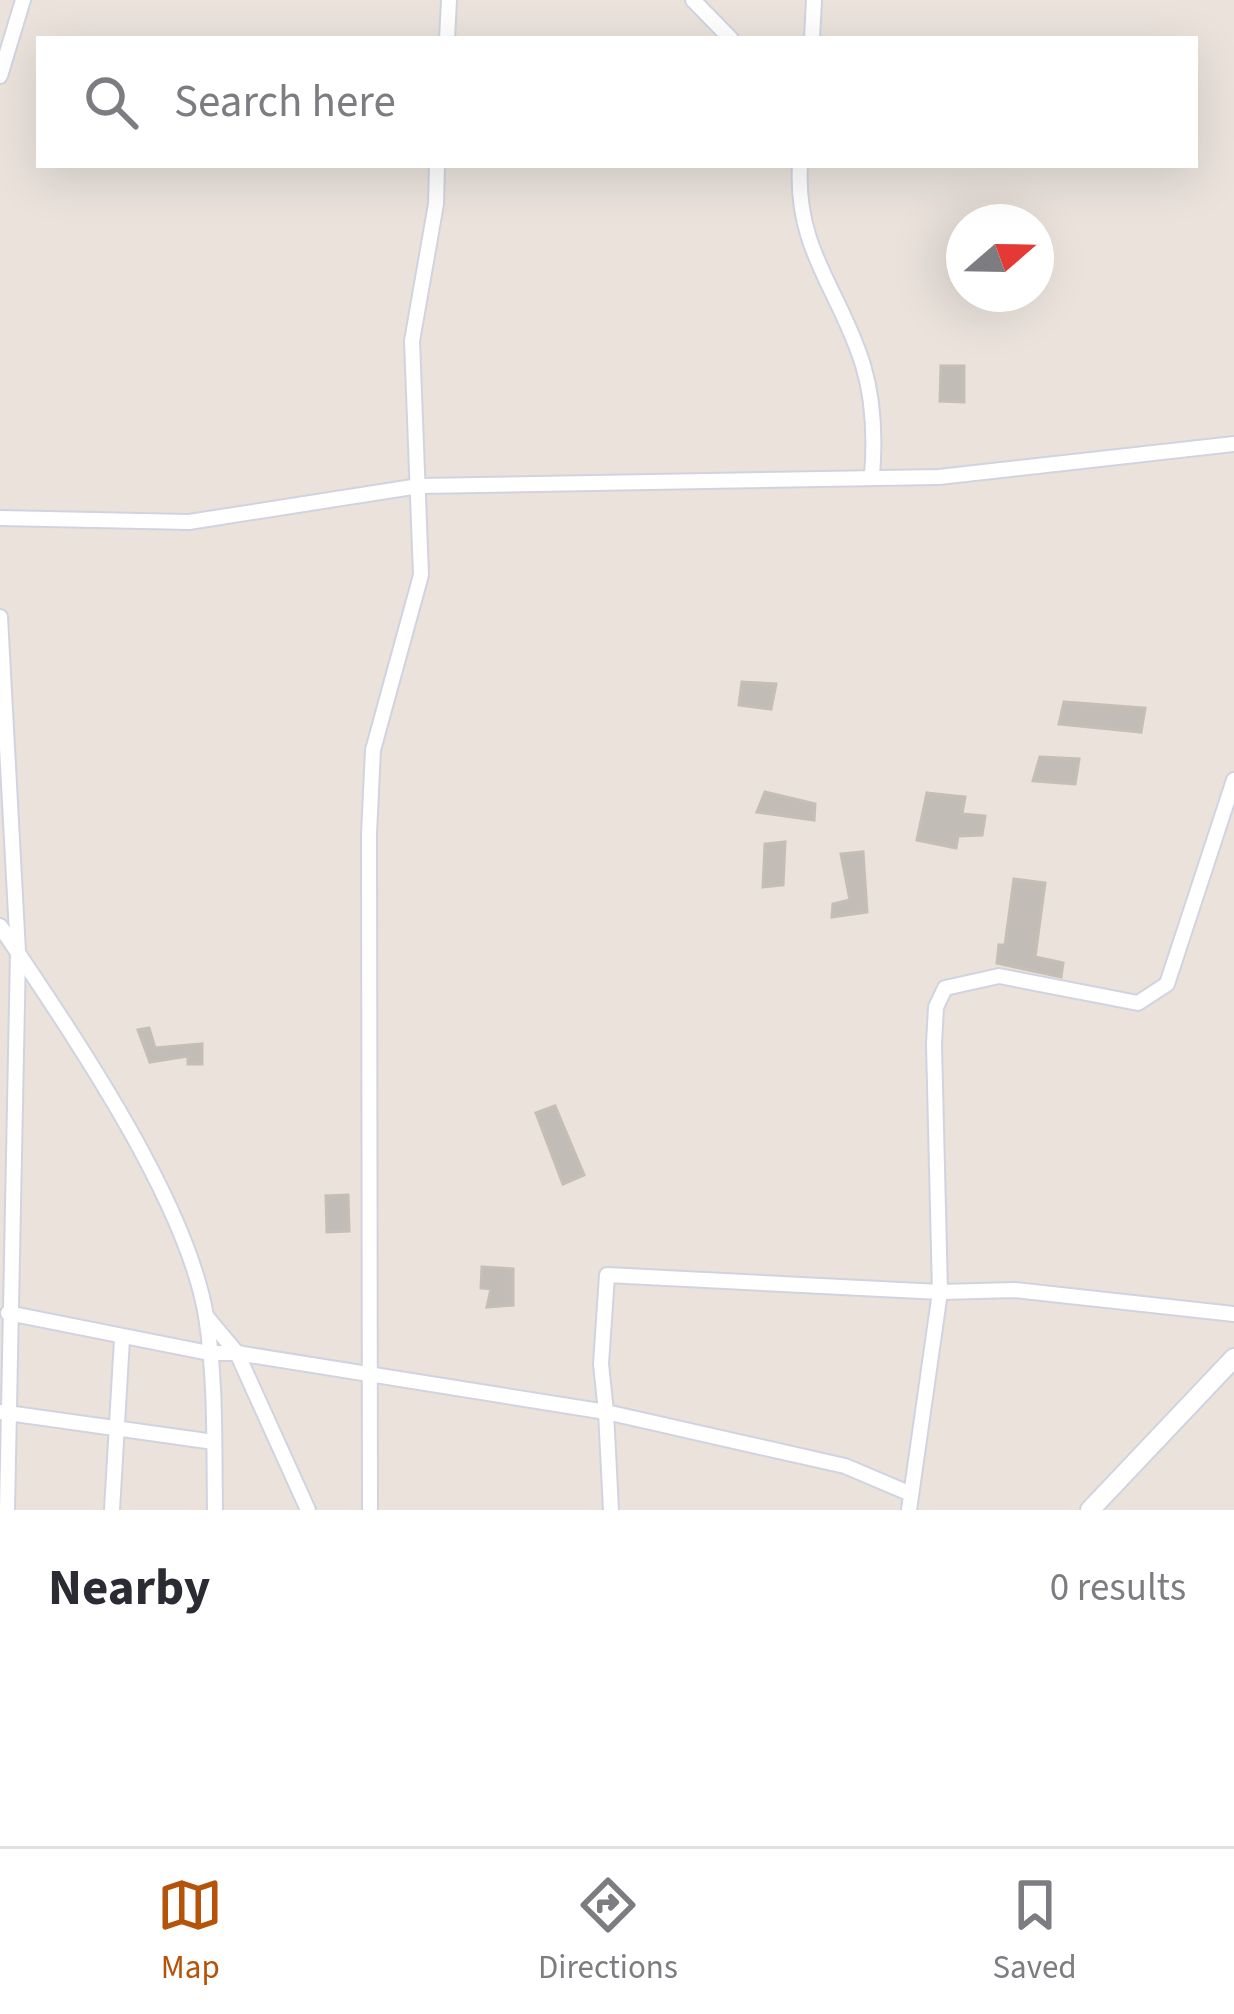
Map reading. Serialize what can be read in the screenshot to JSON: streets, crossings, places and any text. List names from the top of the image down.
{
  "north": "right",
  "page": {
    "search": "Search here",
    "heading": ["Nearby", "0 results"],
    "nav": ["Map", "Directions", "Saved"]
  }
}
